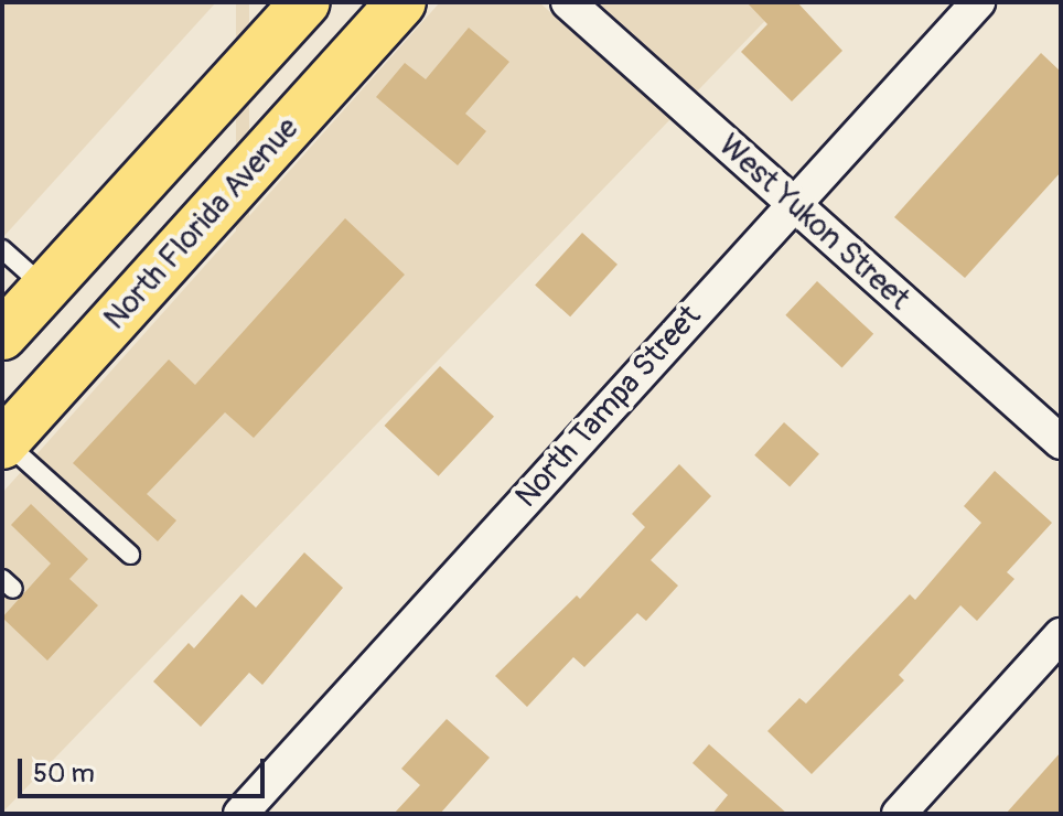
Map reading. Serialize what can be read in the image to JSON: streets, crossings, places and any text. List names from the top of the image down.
{
  "streets": {
    "main road": ["North Florida Avenue"],
    "street": ["West Yukon Street", "North Tampa Street"]
  },
  "crossings": [
    ["West Yukon Street", "North Tampa Street"]
  ],
  "scale_bar": "50 m"
}
